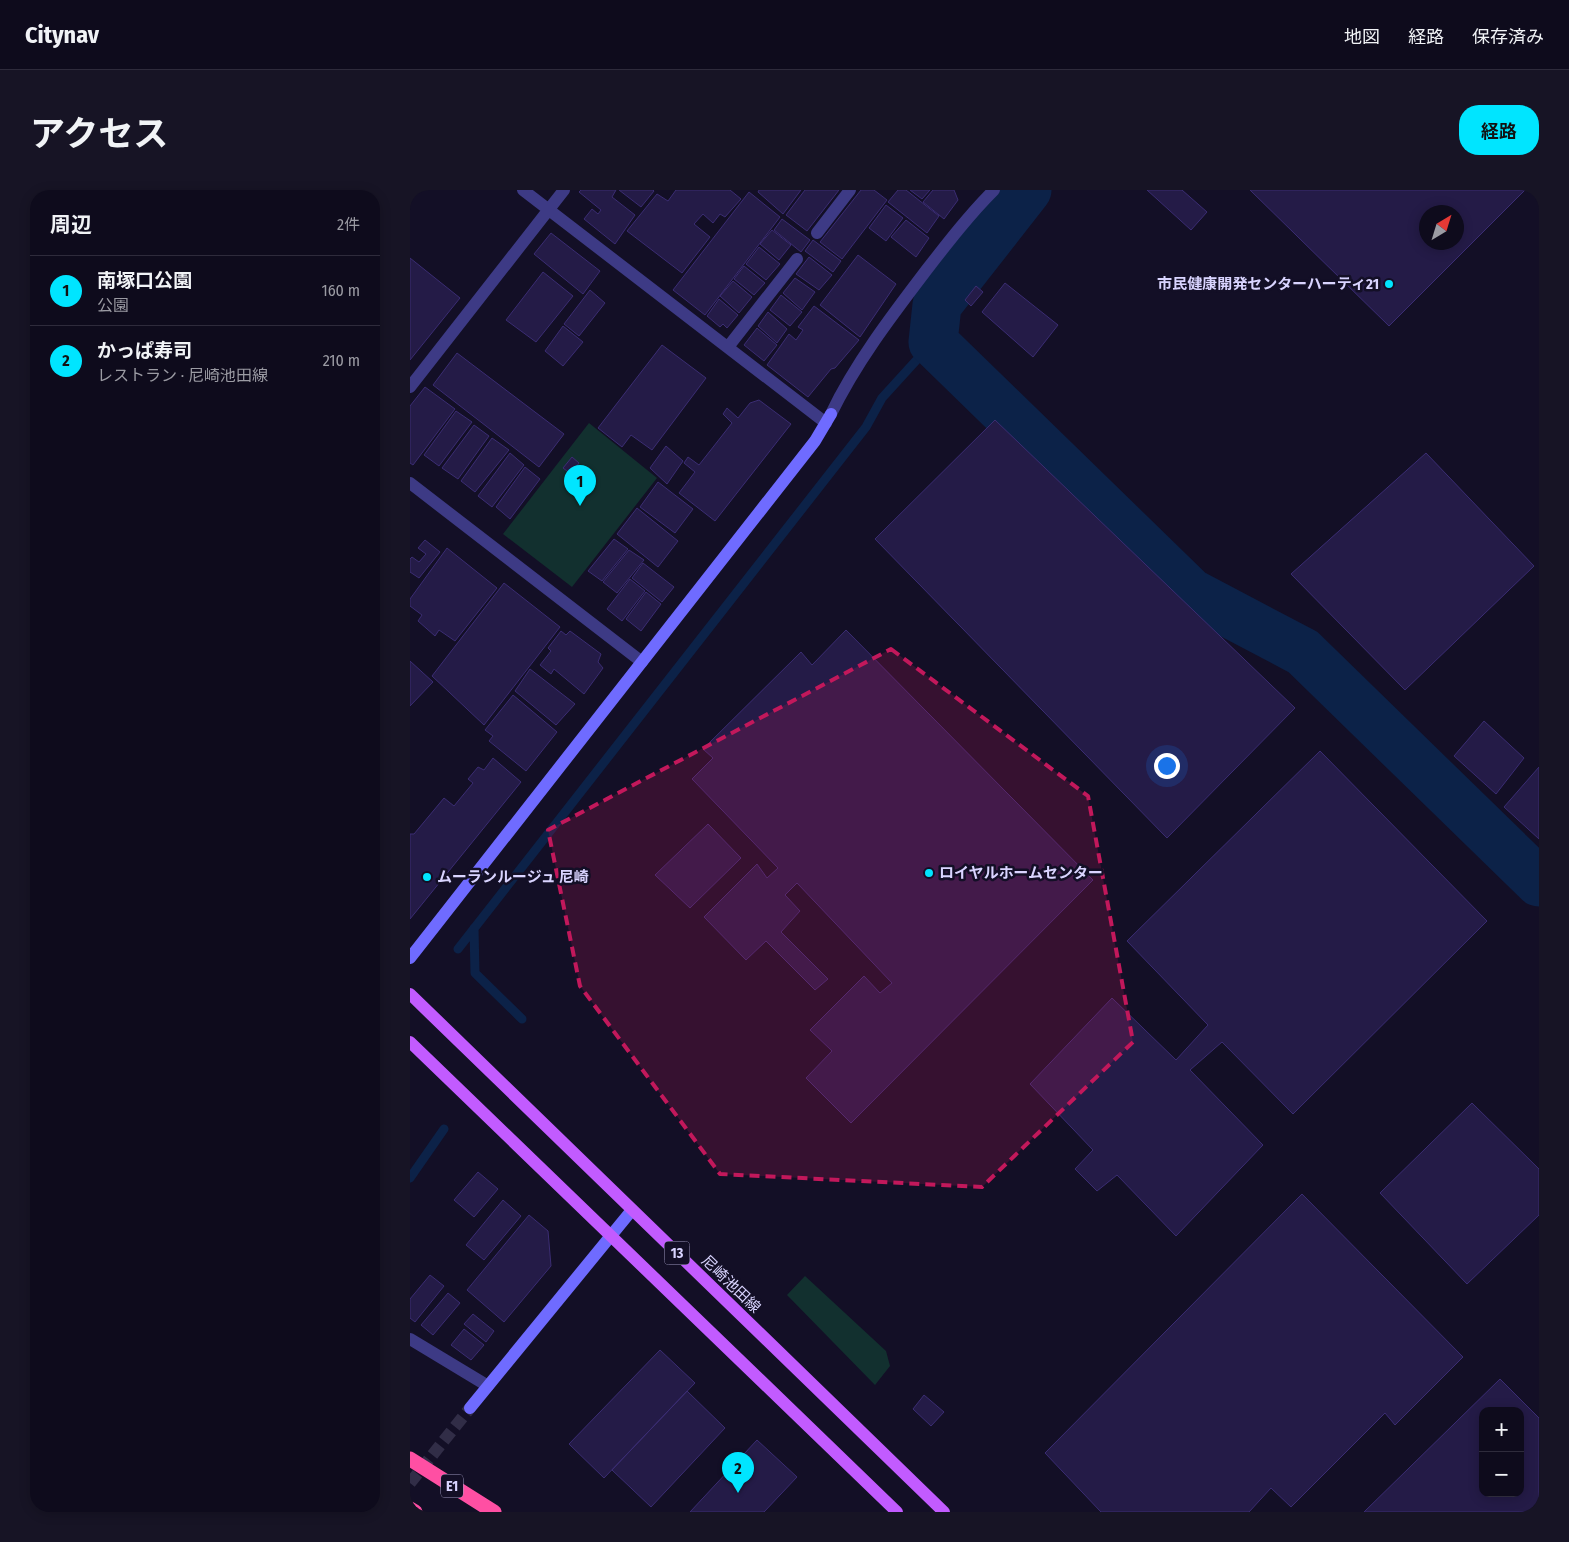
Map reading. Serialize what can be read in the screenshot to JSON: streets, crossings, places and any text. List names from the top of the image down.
{
  "streets": {
    "highway": ["E1"],
    "main road": ["13", "尼崎池田線"]
  },
  "places": ["市民健康開発センターハーティ21", "ロイヤルホームセンター", "ムーランルージュ 尼崎"],
  "north": "top right",
  "page": {
    "header": "Citynav",
    "nav": ["地図", "経路", "保存済み"],
    "title": "アクセス",
    "buttons": "経路",
    "heading": ["周辺", "2件"],
    "list": [
      {
        "mark": "1",
        "name": "南塚口公園",
        "note": "公園",
        "value": "160 m"
      },
      {
        "mark": "2",
        "name": "かっぱ寿司",
        "note": "レストラン · 尼崎池田線",
        "value": "210 m"
      }
    ],
    "pins": ["1", "2"],
    "map_buttons": ["+", "−"]
  }
}
